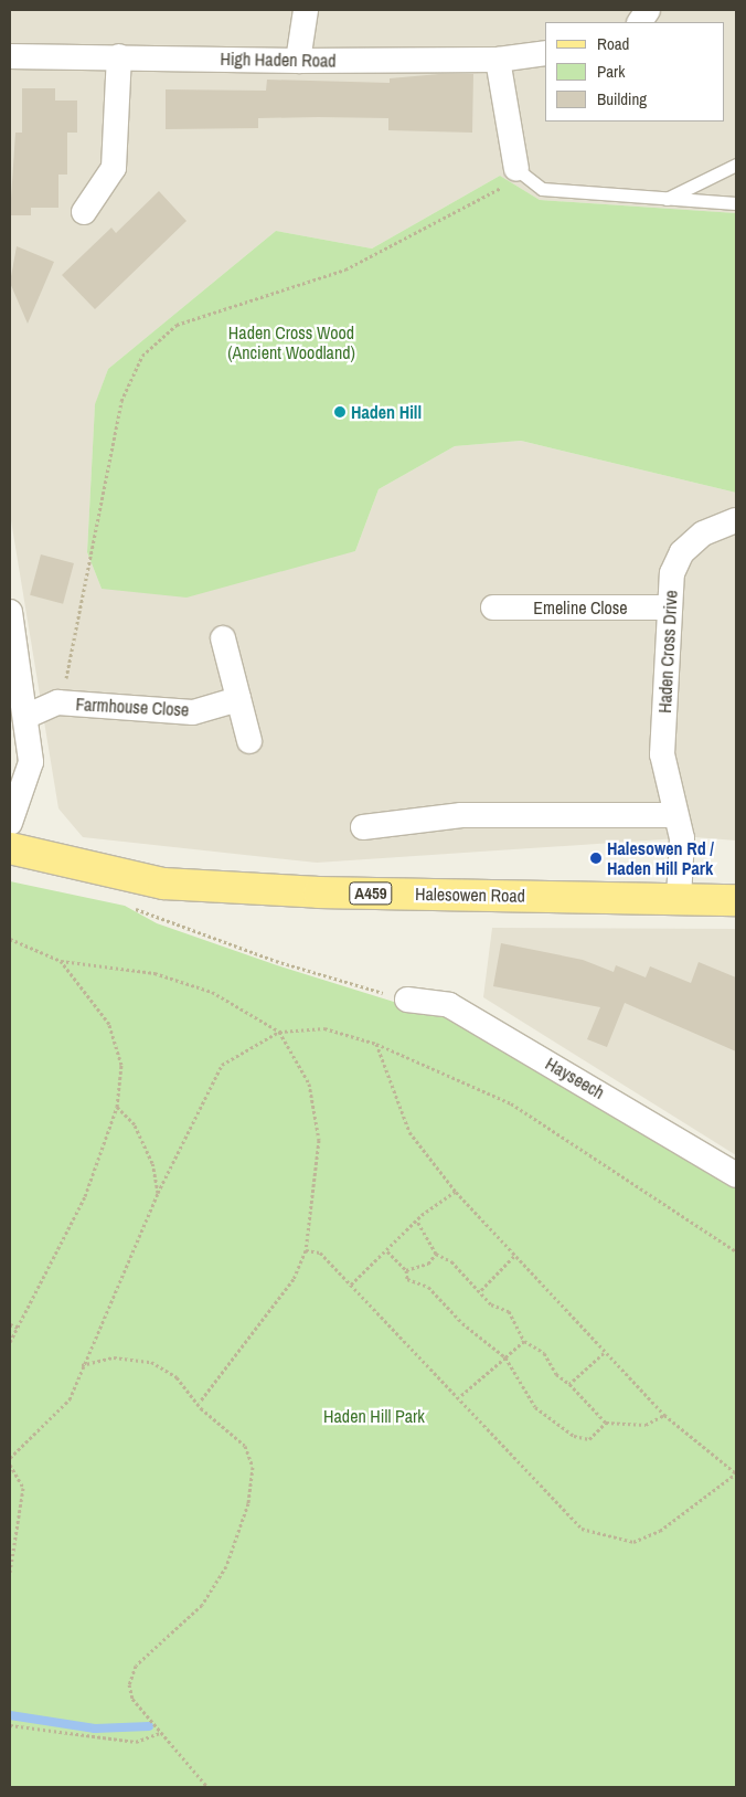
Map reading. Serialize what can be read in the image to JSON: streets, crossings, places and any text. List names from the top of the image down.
{
  "streets": {
    "main road": ["A459", "Halesowen Road"],
    "street": [
      "High Haden Road",
      "Emeline Close",
      "Haden Cross Drive",
      "Farmhouse Close",
      "Hayseech"
    ]
  },
  "crossings": [
    ["Emeline Close", "Haden Cross Drive"],
    ["Haden Cross Drive", "Halesowen Road"]
  ],
  "parks": ["Haden Cross Wood (Ancient Woodland)", "Haden Hill Park"],
  "places": ["Haden Hill", "Halesowen Rd / Haden Hill Park"],
  "legend": ["Road", "Park", "Building"]
}
